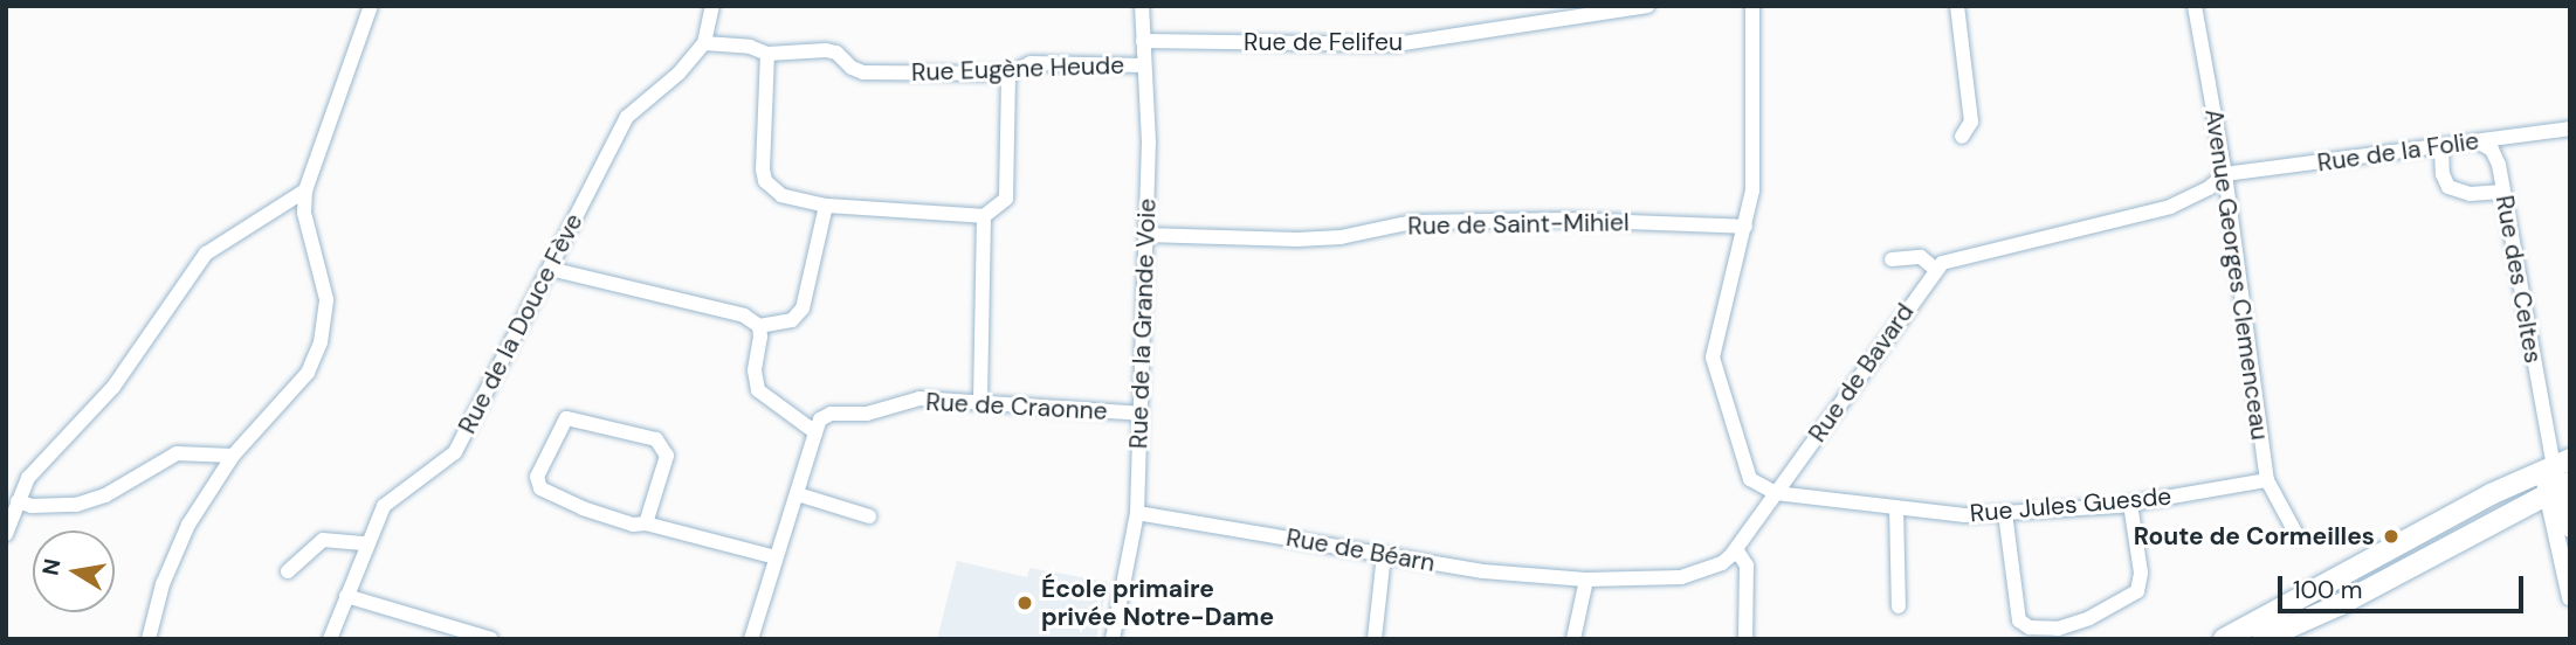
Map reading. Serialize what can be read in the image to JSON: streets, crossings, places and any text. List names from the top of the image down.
{
  "streets": {
    "street": [
      "Rue de Felifeu",
      "Rue Eugène Heude",
      "Rue de la Folie",
      "Rue de Saint-Mihiel",
      "Avenue Georges Clemenceau",
      "Rue des Celtes",
      "Rue de la Douce Fève",
      "Rue de la Grande Voie",
      "Rue de Bavard",
      "Rue de Craonne",
      "Rue Jules Guesde",
      "Rue de Béarn"
    ]
  },
  "crossings": [
    ["Rue de Felifeu", "Rue de la Grande Voie"],
    ["Rue Eugène Heude", "Rue de la Douce Fève"],
    ["Rue Eugène Heude", "Rue de la Grande Voie"],
    ["Rue de la Folie", "Avenue Georges Clemenceau"],
    ["Rue de la Folie", "Rue des Celtes"],
    ["Rue de Saint-Mihiel", "Rue de la Grande Voie"],
    ["Avenue Georges Clemenceau", "Rue Jules Guesde"],
    ["Rue de la Grande Voie", "Rue de Craonne"],
    ["Rue de la Grande Voie", "Rue de Béarn"],
    ["Rue de Bavard", "Rue Jules Guesde"],
    ["Rue de Bavard", "Rue de Béarn"]
  ],
  "places": ["Route de Cormeilles", "École primaire privée Notre-Dame"],
  "scale_bar": "100 m",
  "north": "left"
}
